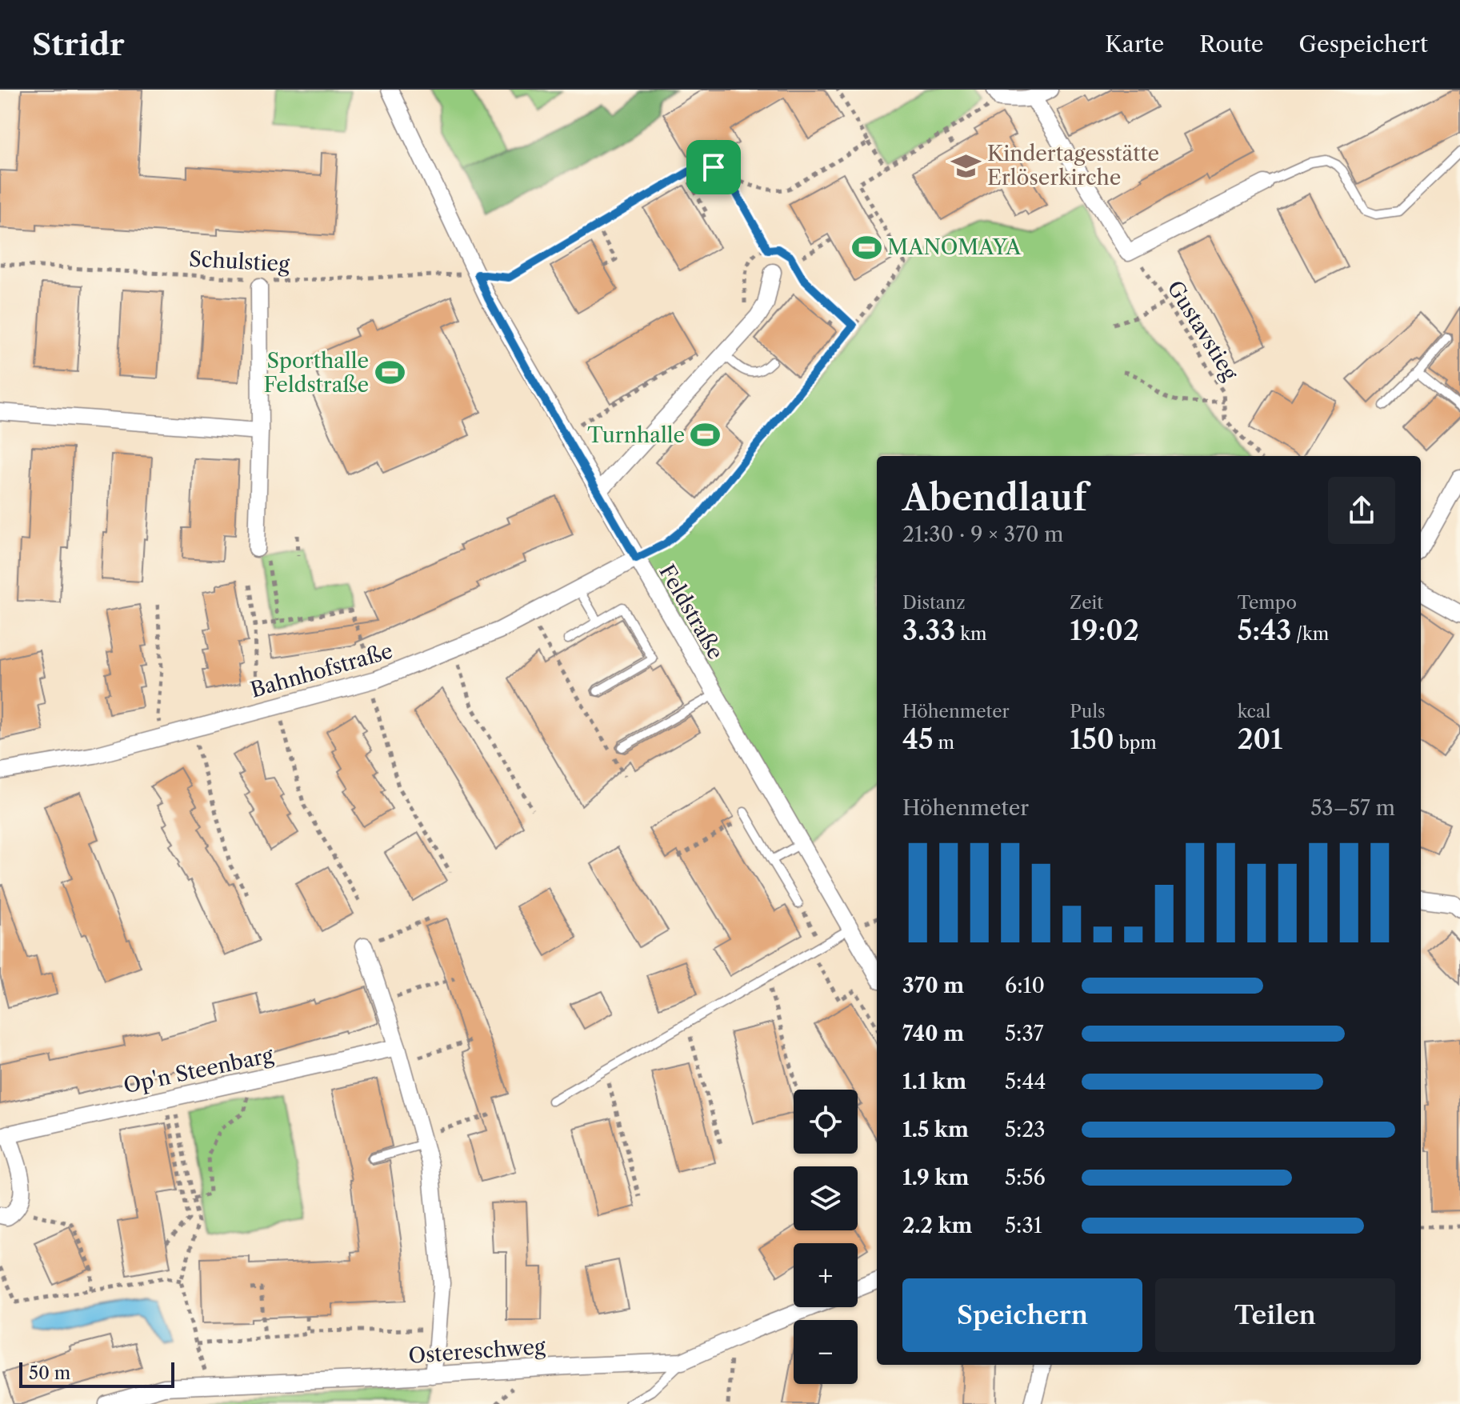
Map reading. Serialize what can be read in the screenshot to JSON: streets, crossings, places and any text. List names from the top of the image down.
{
  "streets": {
    "street": [
      "Feldstraße",
      "Bahnhofstraße",
      "Op'n Steenbarg",
      "Ostereschweg"
    ],
    "path": ["Schulstieg", "Gustavstieg"]
  },
  "crossings": [
    ["Schulstieg", "Feldstraße"],
    ["Feldstraße", "Bahnhofstraße"]
  ],
  "places": {
    "school or university": ["Kindertagesstätte Erlöserkirche"],
    "sports": ["MANOMAYA", "Sporthalle Feldstraße", "Turnhalle"]
  },
  "scale_bar": "50 m",
  "page": {
    "header": "Stridr",
    "nav": ["Karte", "Route", "Gespeichert"],
    "heading": ["Abendlauf", "21:30 · 9 × 370 m"],
    "stats": [
      ["Distanz", "3.33 km"],
      ["Zeit", "19:02"],
      ["Tempo", "5:43 /km"],
      ["Höhenmeter", "45 m"],
      ["Puls", "150 bpm"],
      ["kcal", "201"]
    ],
    "chart": ["Höhenmeter", "53–57 m"],
    "list": [
      {
        "name": "370 m",
        "note": "6:10"
      },
      {
        "name": "740 m",
        "note": "5:37"
      },
      {
        "name": "1.1 km",
        "note": "5:44"
      },
      {
        "name": "1.5 km",
        "note": "5:23"
      },
      {
        "name": "1.9 km",
        "note": "5:56"
      },
      {
        "name": "2.2 km",
        "note": "5:31"
      }
    ],
    "map_buttons": ["+", "−"],
    "buttons": ["Speichern", "Teilen"],
    "scale": "50 m"
  }
}
